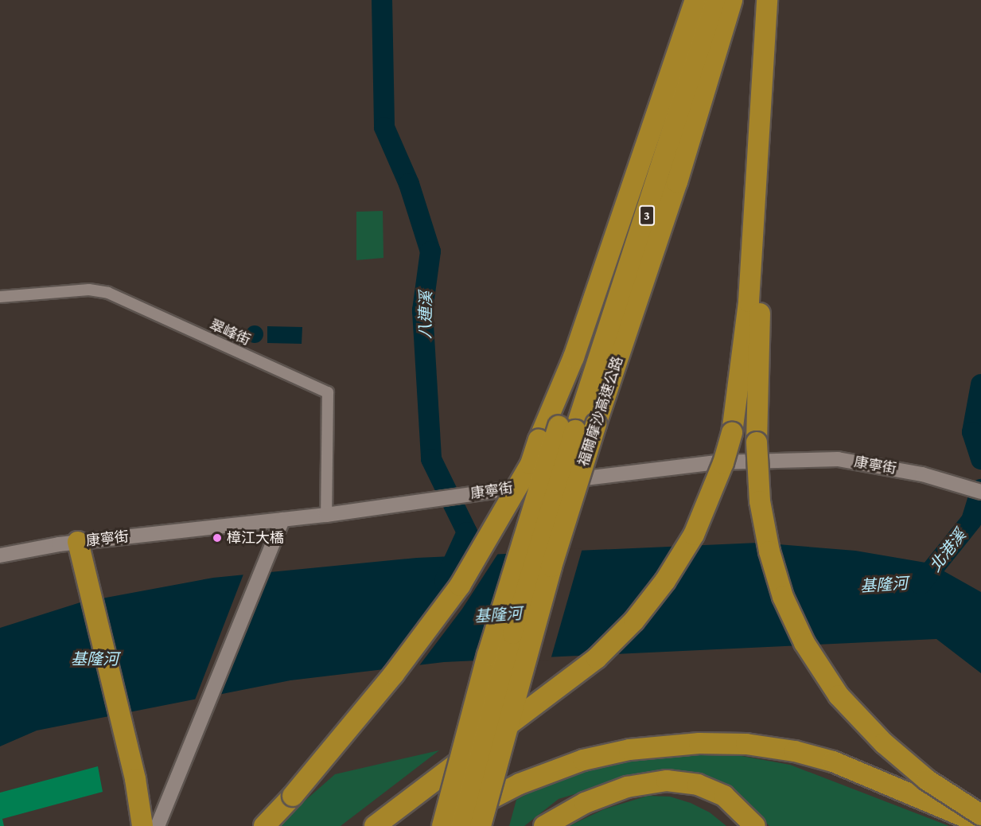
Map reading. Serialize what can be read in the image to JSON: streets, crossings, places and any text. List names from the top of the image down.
{
  "streets": {
    "highway": ["3", "福爾摩沙高速公路"],
    "street": ["翠峰街", "康寧街"]
  },
  "crossings": [
    ["翠峰街", "康寧街"]
  ],
  "water": ["八連溪", "北港溪", "基隆河"],
  "places": ["樟江大橋"]
}
